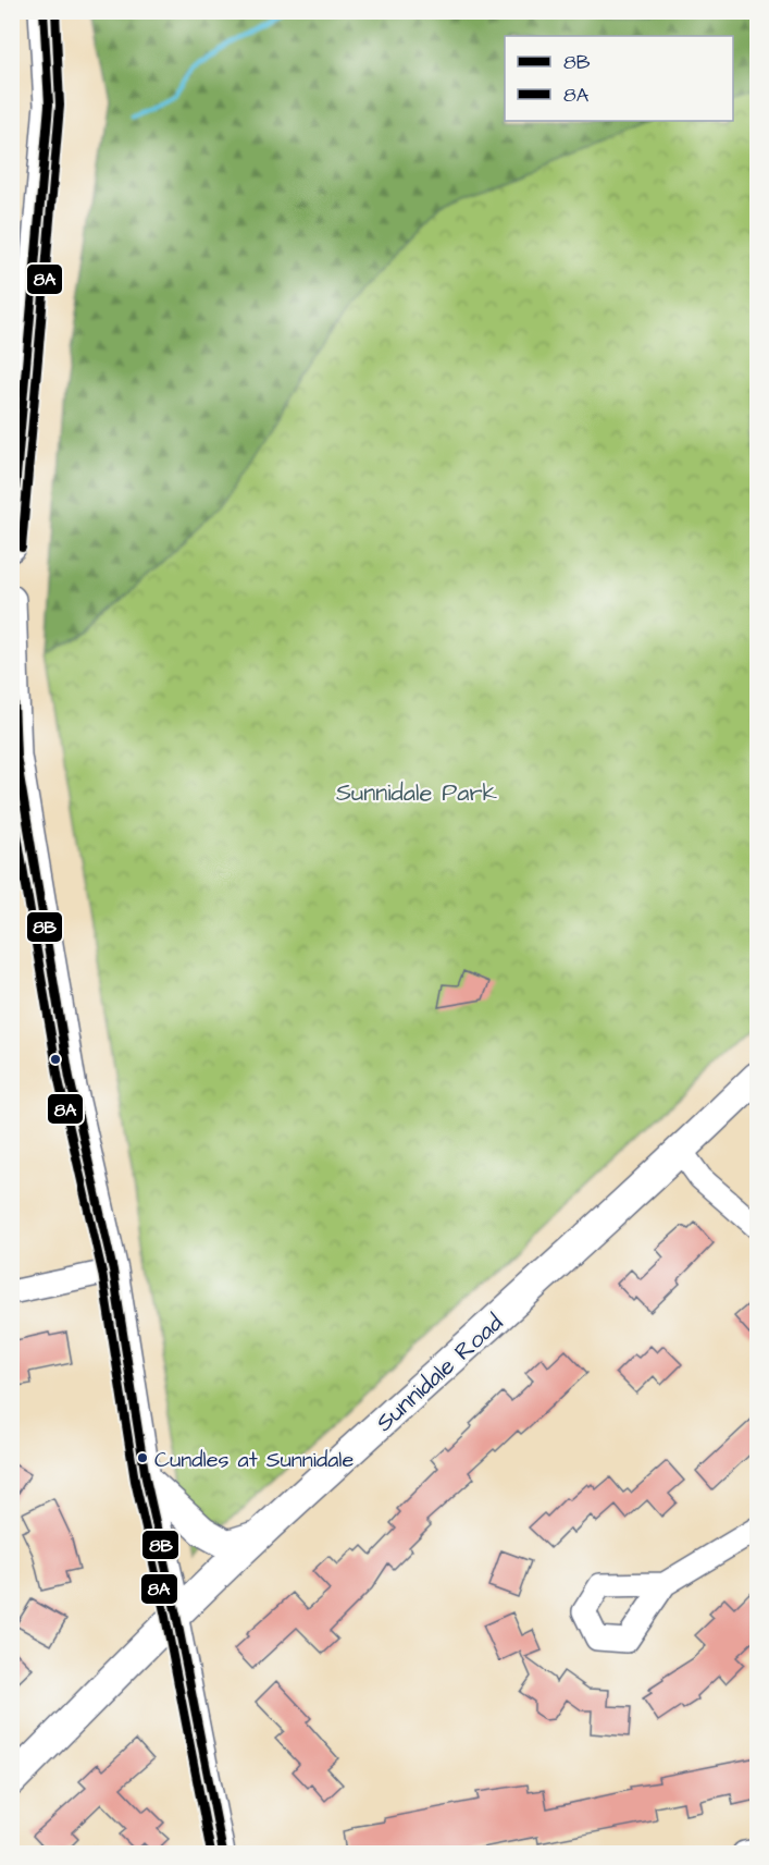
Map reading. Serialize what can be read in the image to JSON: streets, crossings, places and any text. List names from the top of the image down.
{
  "streets": {
    "main road": ["Sunnidale Road"]
  },
  "parks": ["Sunnidale Park"],
  "places": ["Cundles at Sunnidale"],
  "lines": ["transit line 8B", "transit line 8A"],
  "legend": ["8B", "8A"]
}
